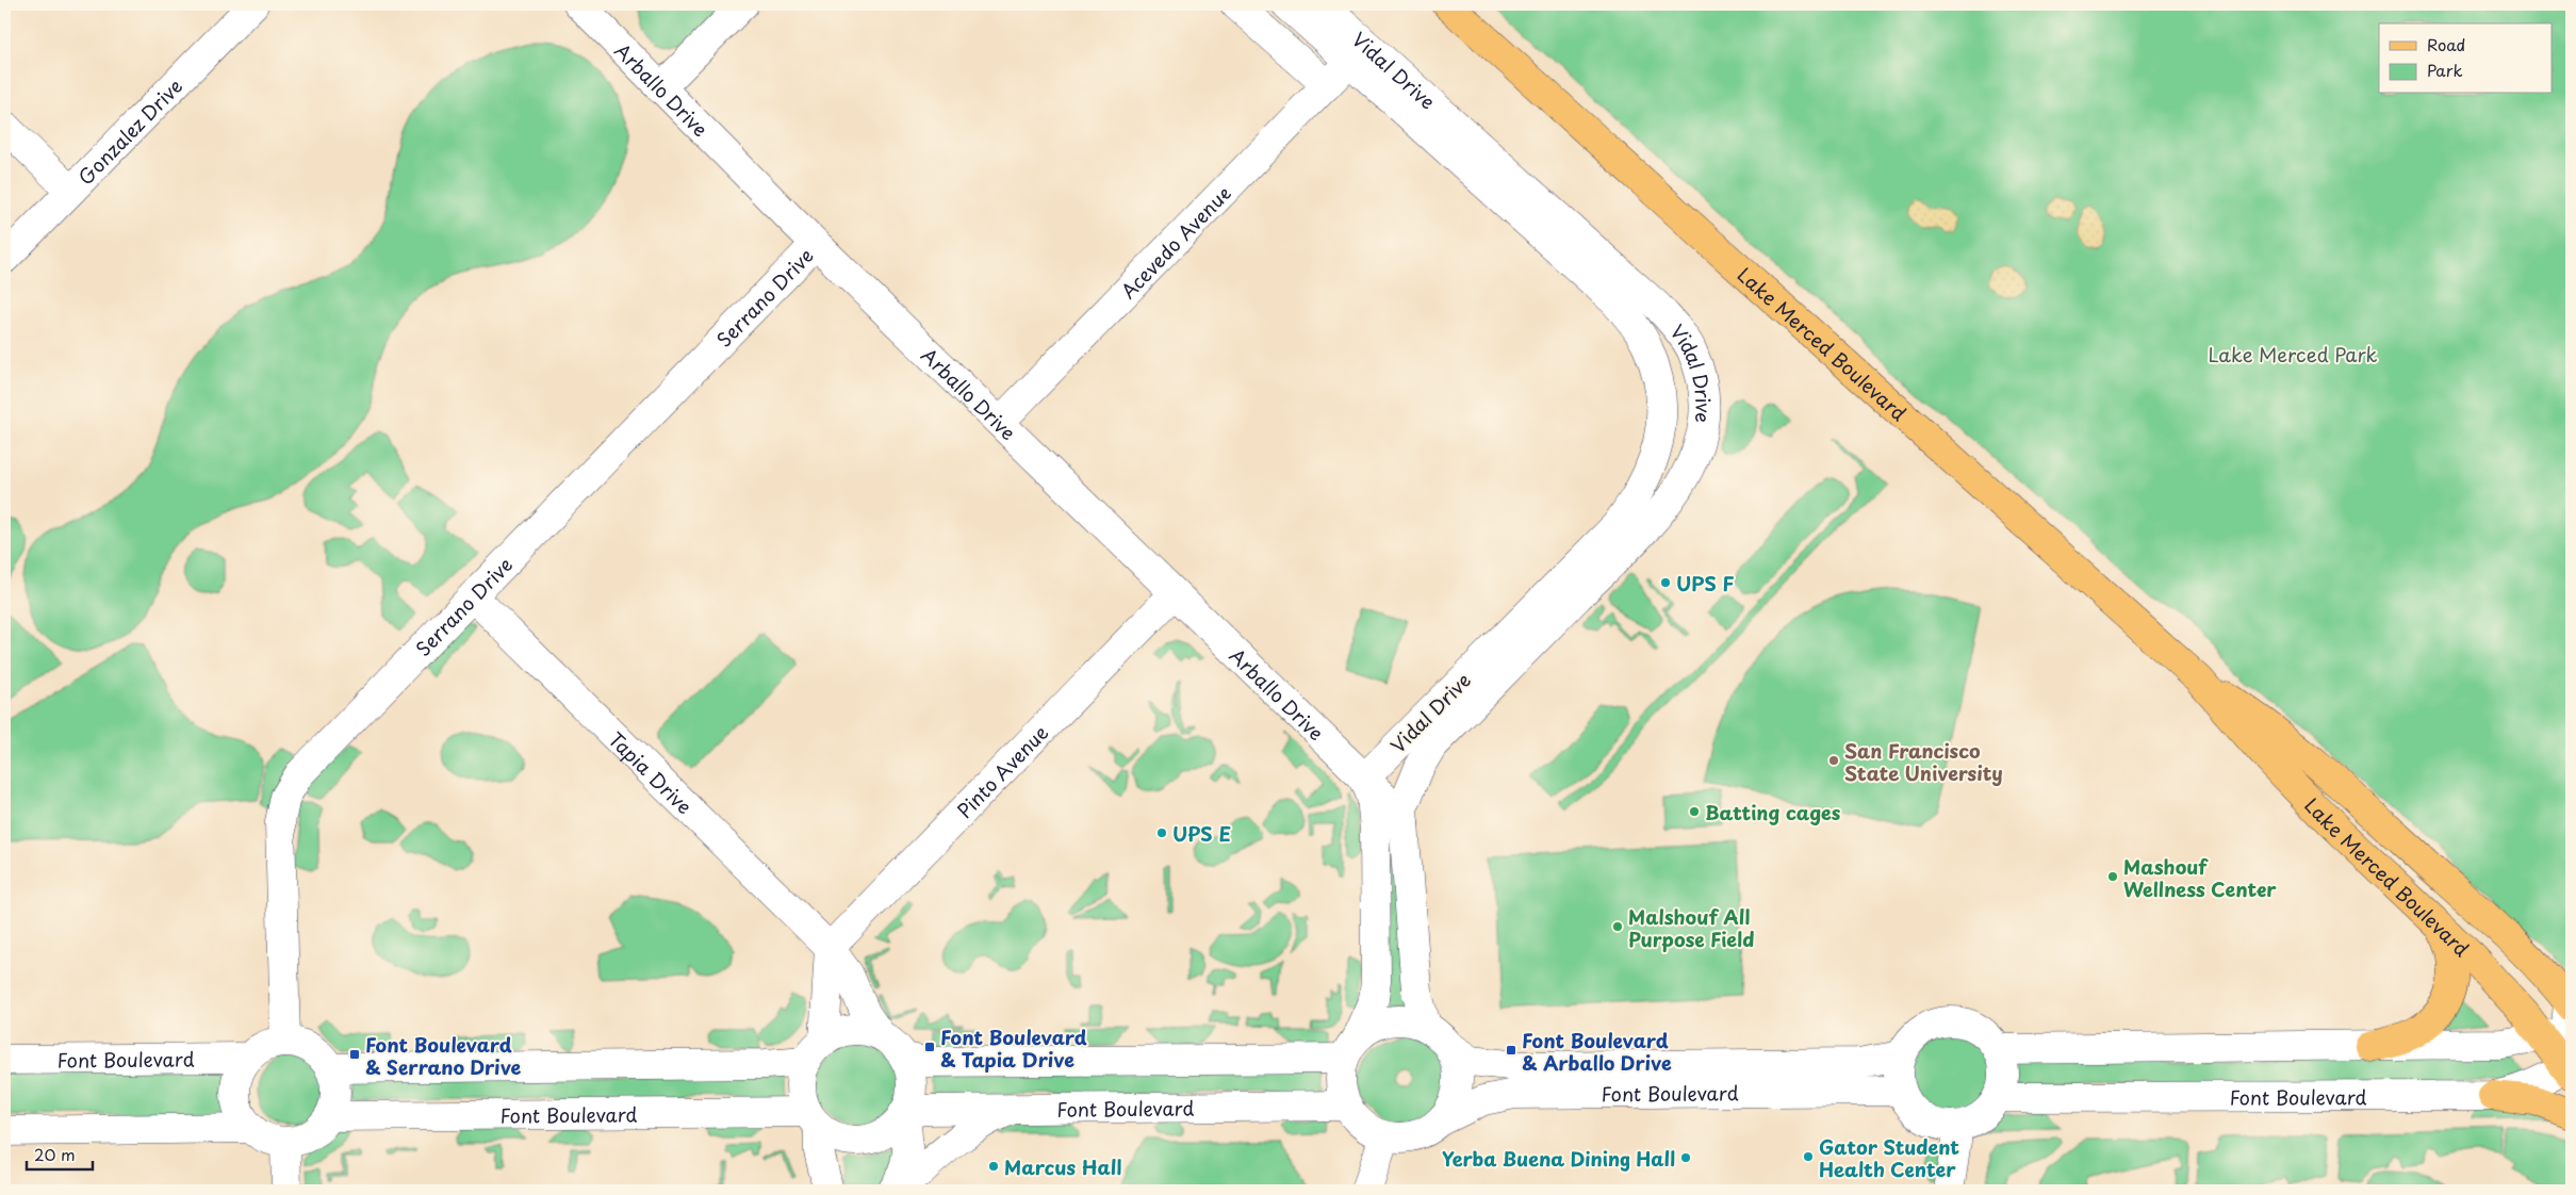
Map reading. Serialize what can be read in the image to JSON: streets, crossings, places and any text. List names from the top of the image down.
{
  "streets": {
    "main road": ["Lake Merced Boulevard"],
    "street": [
      "Vidal Drive",
      "Arballo Drive",
      "Gonzalez Drive",
      "Acevedo Avenue",
      "Serrano Drive",
      "Pinto Avenue",
      "Tapia Drive",
      "Font Boulevard"
    ]
  },
  "crossings": [
    ["Vidal Drive", "Arballo Drive"],
    ["Vidal Drive", "Acevedo Avenue"],
    ["Arballo Drive", "Acevedo Avenue"],
    ["Arballo Drive", "Serrano Drive"],
    ["Arballo Drive", "Pinto Avenue"],
    ["Arballo Drive", "Font Boulevard"],
    ["Serrano Drive", "Tapia Drive"],
    ["Serrano Drive", "Font Boulevard"],
    ["Lake Merced Boulevard", "Font Boulevard"],
    ["Pinto Avenue", "Tapia Drive"],
    ["Tapia Drive", "Font Boulevard"]
  ],
  "parks": ["Lake Merced Park"],
  "places": {
    "other": [
      "UPS F",
      "San Francisco State University",
      "Batting cages",
      "UPS E",
      "Mashouf Wellness Center",
      "Malshouf All Purpose Field",
      "Gator Student Health Center",
      "Yerba Buena Dining Hall",
      "Marcus Hall"
    ],
    "transit": ["Font Boulevard & Tapia Drive", "Font Boulevard & Arballo Drive", "Font Boulevard & Serrano Drive"]
  },
  "legend": ["Road", "Park"],
  "scale_bar": "20 m"
}
